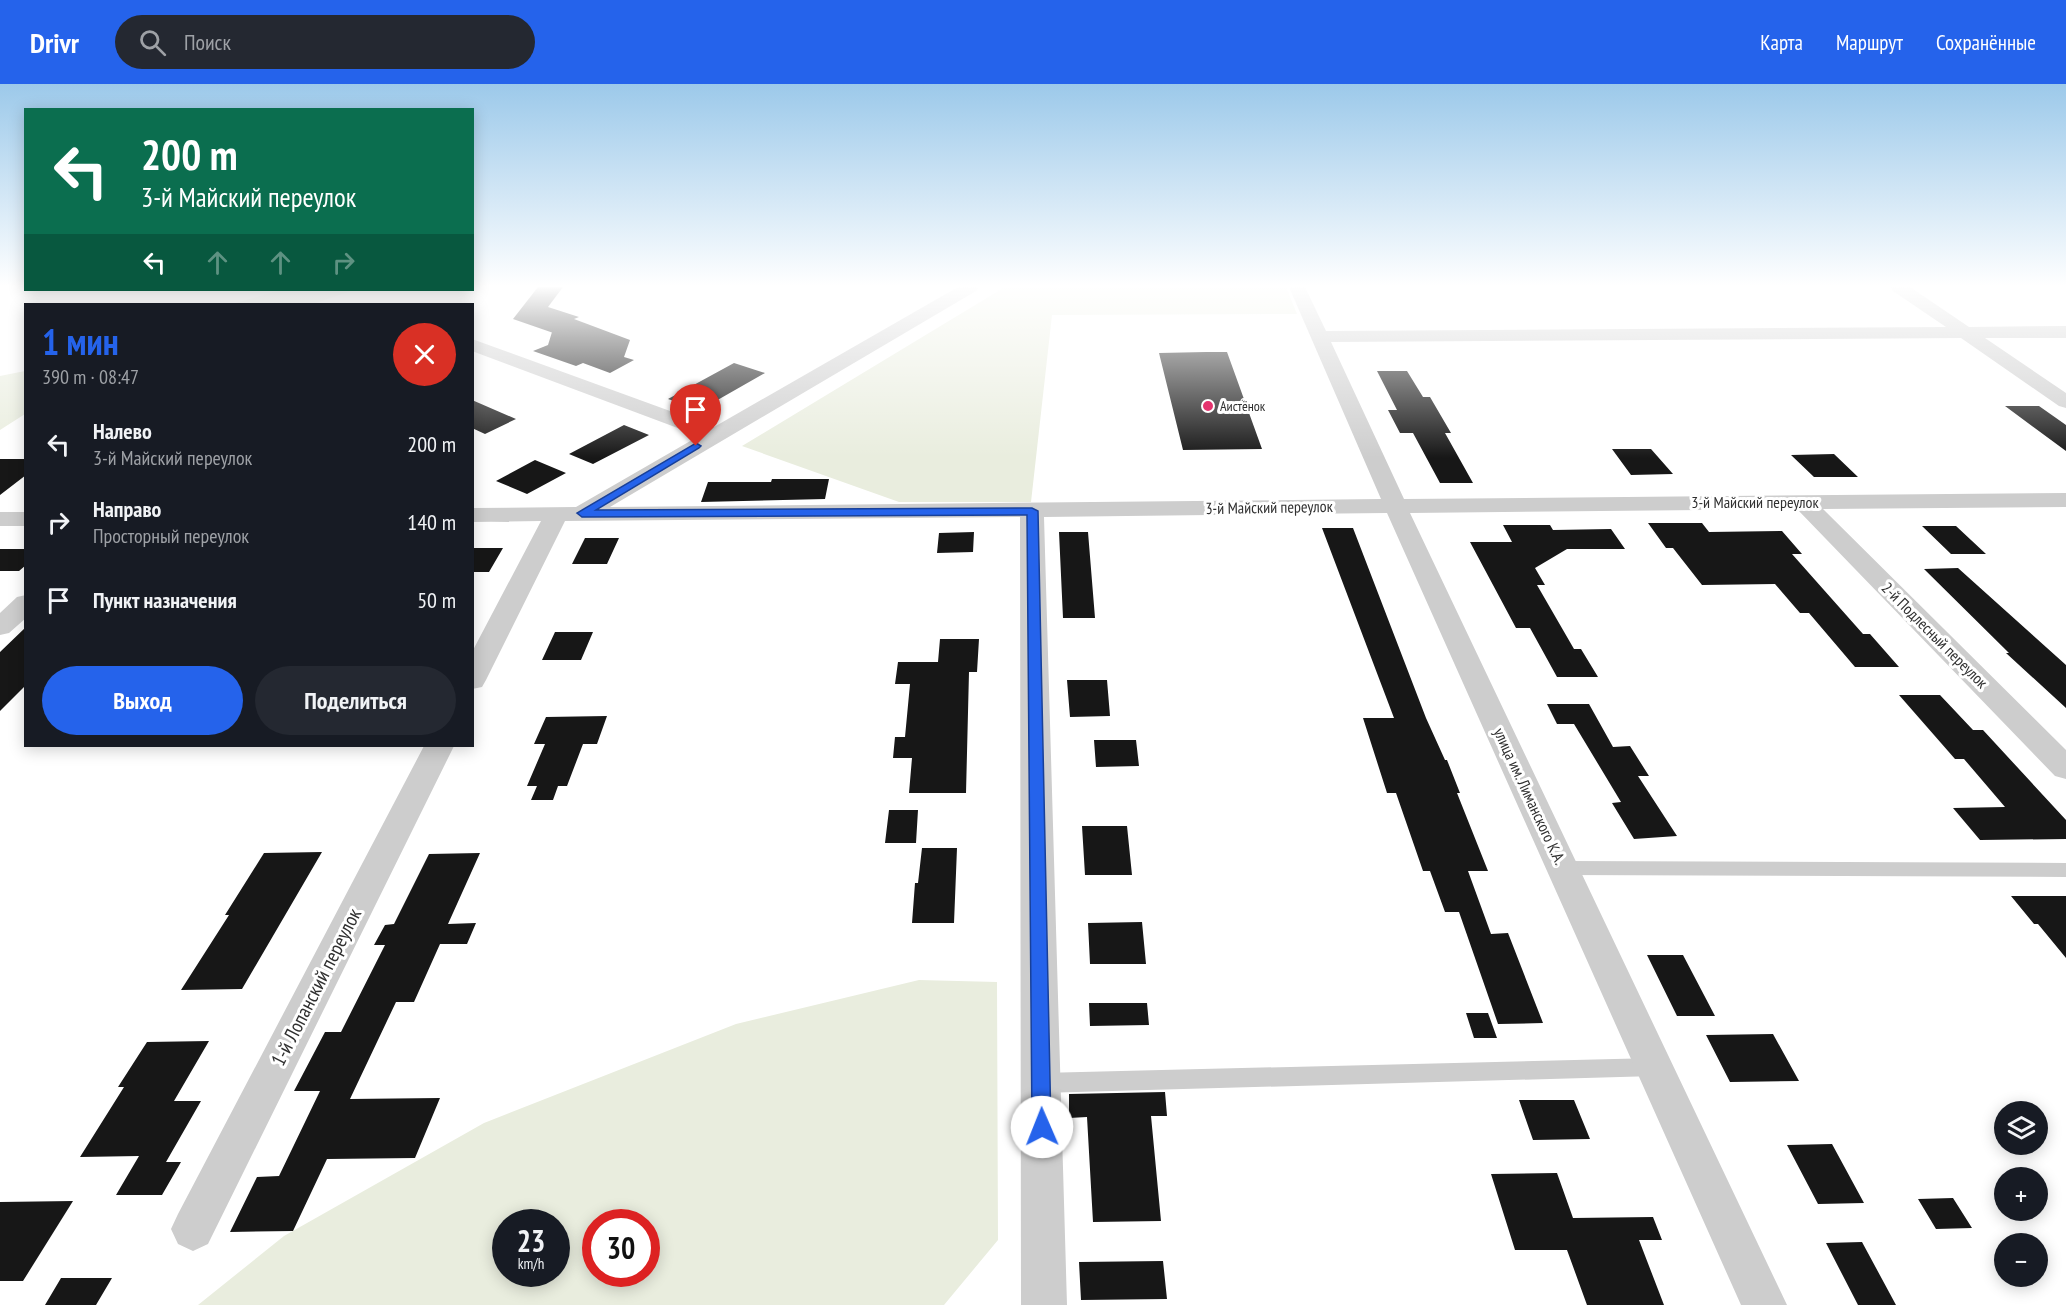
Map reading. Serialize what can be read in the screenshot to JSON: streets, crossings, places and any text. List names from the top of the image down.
{
  "streets": {
    "street": [
      "3-й Майский переулок",
      "2-й Подлесный переулок",
      "улица им. Лиманского К.А.",
      "1-й Лопанский переулок"
    ]
  },
  "crossings": [
    ["3-й Майский переулок", "2-й Подлесный переулок"],
    ["3-й Майский переулок", "улица им. Лиманского К.А."]
  ],
  "places": ["Аистёнок"],
  "page": {
    "header": "Drivr",
    "search": "Поиск",
    "nav": ["Карта", "Маршрут", "Сохранённые"],
    "turn": ["200 m", "3-й Майский переулок"],
    "heading": ["1 мин", "390 m · 08:47"],
    "list": [
      {
        "name": "Налево",
        "note": "3-й Майский переулок",
        "value": "200 m"
      },
      {
        "name": "Направо",
        "note": "Просторный переулок",
        "value": "140 m"
      },
      {
        "name": "Пункт назначения",
        "value": "50 m"
      }
    ],
    "buttons": ["Выход", "Поделиться"],
    "map_buttons": ["+", "−"],
    "speed": "23 km/h",
    "limit": "30"
  }
}
